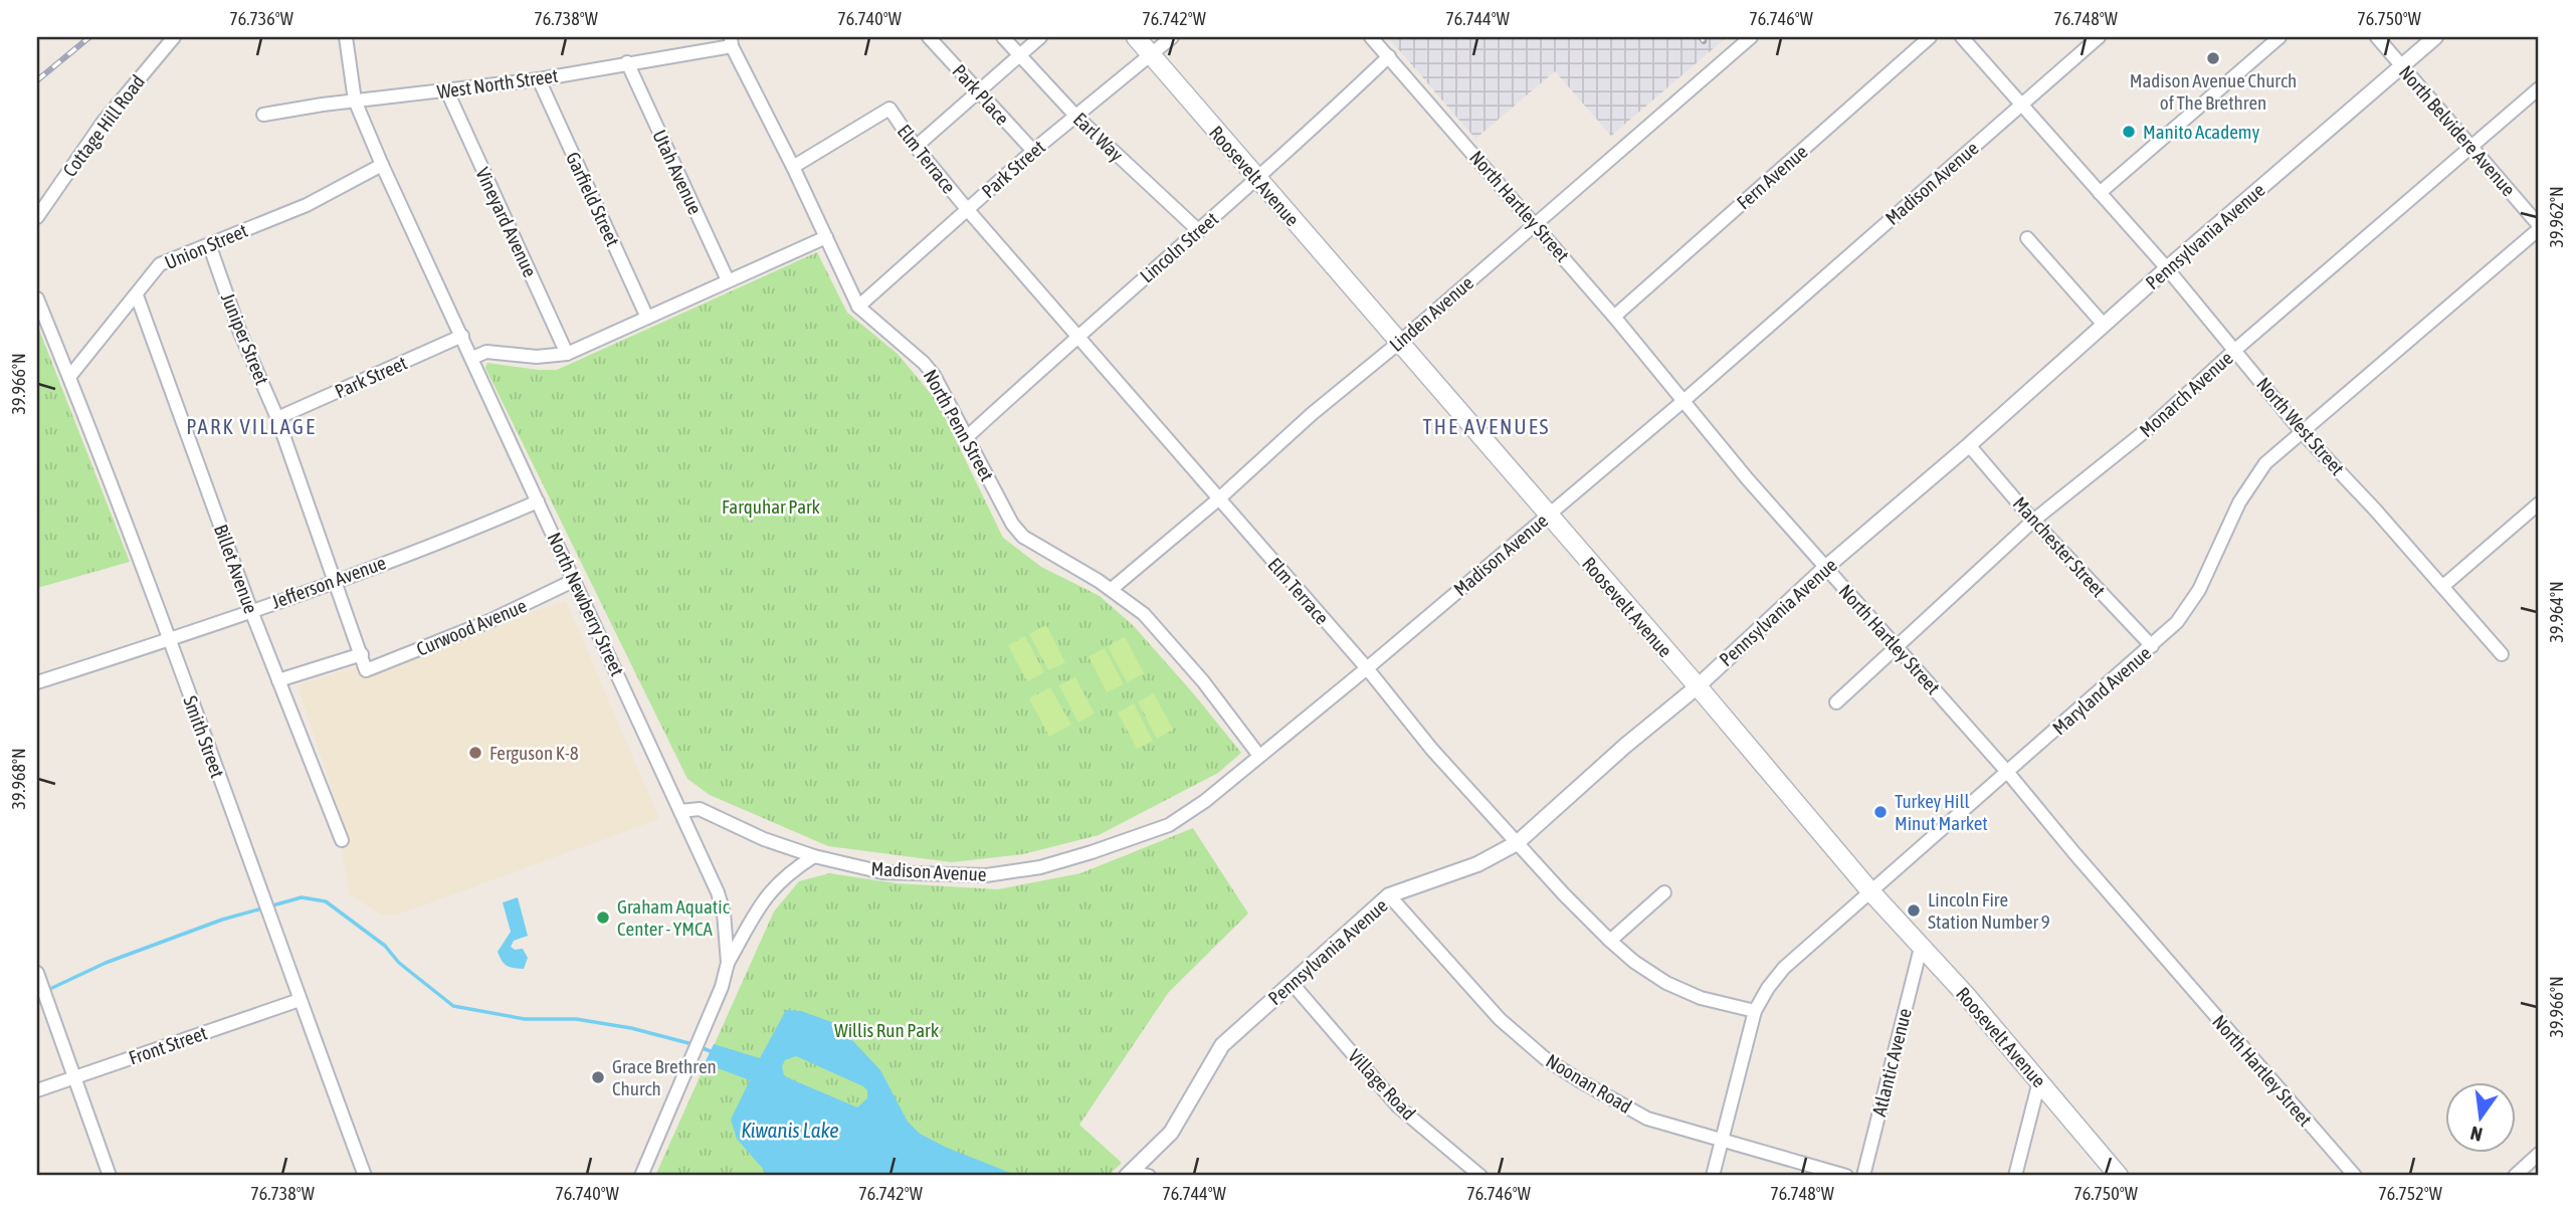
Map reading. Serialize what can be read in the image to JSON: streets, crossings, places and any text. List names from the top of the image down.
{
  "streets": {
    "main road": ["Roosevelt Avenue"],
    "street": [
      "West North Street",
      "Park Place",
      "Cottage Hill Road",
      "North Belvidere Avenue",
      "Earl Way",
      "Elm Terrace",
      "Park Street",
      "Utah Avenue",
      "Fern Avenue",
      "Madison Avenue",
      "Garfield Street",
      "North Hartley Street",
      "Vineyard Avenue",
      "Pennsylvania Avenue",
      "Union Street",
      "Lincoln Street",
      "Linden Avenue",
      "Juniper Street",
      "Monarch Avenue",
      "North Penn Street",
      "North West Street",
      "Manchester Street",
      "Billet Avenue",
      "Jefferson Avenue",
      "North Newberry Street",
      "Curwood Avenue",
      "Maryland Avenue",
      "Smith Street",
      "Front Street",
      "Atlantic Avenue",
      "Noonan Road",
      "Village Road"
    ]
  },
  "crossings": [
    ["West North Street", "Utah Avenue"],
    ["West North Street", "Garfield Street"],
    ["West North Street", "Vineyard Avenue"],
    ["West North Street", "North Penn Street"],
    ["West North Street", "North Newberry Street"],
    ["Park Place", "Park Street"],
    ["North Belvidere Avenue", "Pennsylvania Avenue"],
    ["North Belvidere Avenue", "Monarch Avenue"],
    ["North Belvidere Avenue", "Maryland Avenue"],
    ["Earl Way", "Park Street"],
    ["Earl Way", "Lincoln Street"],
    ["Elm Terrace", "Park Street"],
    ["Elm Terrace", "Madison Avenue"],
    ["Elm Terrace", "Pennsylvania Avenue"],
    ["Elm Terrace", "Lincoln Street"],
    ["Elm Terrace", "Linden Avenue"],
    ["Elm Terrace", "North Penn Street"],
    ["Elm Terrace", "Maryland Avenue"],
    ["Park Street", "Roosevelt Avenue"],
    ["Park Street", "Juniper Street"],
    ["Park Street", "North Penn Street"],
    ["Park Street", "North Newberry Street"],
    ["Roosevelt Avenue", "Madison Avenue"],
    ["Roosevelt Avenue", "Pennsylvania Avenue"],
    ["Roosevelt Avenue", "Lincoln Street"],
    ["Roosevelt Avenue", "Linden Avenue"],
    ["Roosevelt Avenue", "Maryland Avenue"],
    ["Roosevelt Avenue", "Atlantic Avenue"],
    ["Fern Avenue", "North Hartley Street"],
    ["Madison Avenue", "North Hartley Street"],
    ["Madison Avenue", "North Penn Street"],
    ["Madison Avenue", "North West Street"],
    ["Madison Avenue", "North Newberry Street"],
    ["North Hartley Street", "Pennsylvania Avenue"],
    ["North Hartley Street", "Lincoln Street"],
    ["North Hartley Street", "Linden Avenue"],
    ["North Hartley Street", "Monarch Avenue"],
    ["North Hartley Street", "Maryland Avenue"],
    ["Pennsylvania Avenue", "North West Street"],
    ["Pennsylvania Avenue", "Manchester Street"],
    ["Pennsylvania Avenue", "Noonan Road"],
    ["Pennsylvania Avenue", "Village Road"],
    ["Union Street", "Juniper Street"],
    ["Union Street", "Billet Avenue"],
    ["Union Street", "North Newberry Street"],
    ["Union Street", "Smith Street"],
    ["Lincoln Street", "North Penn Street"],
    ["Linden Avenue", "North Penn Street"],
    ["Juniper Street", "Jefferson Avenue"],
    ["Juniper Street", "Curwood Avenue"],
    ["Monarch Avenue", "North West Street"],
    ["Monarch Avenue", "Manchester Street"],
    ["North West Street", "Maryland Avenue"],
    ["Manchester Street", "Maryland Avenue"],
    ["Billet Avenue", "Jefferson Avenue"],
    ["Jefferson Avenue", "North Newberry Street"],
    ["Jefferson Avenue", "Smith Street"],
    ["North Newberry Street", "Curwood Avenue"],
    ["Maryland Avenue", "Noonan Road"],
    ["Smith Street", "Front Street"]
  ],
  "districts": ["PARK VILLAGE", "THE AVENUES"],
  "water": ["Kiwanis Lake"],
  "parks": ["Farquhar Park", "Willis Run Park"],
  "places": [
    "Madison Avenue Church of The Brethren",
    "Manito Academy",
    "Ferguson K-8",
    "Turkey Hill Minut Market",
    "Lincoln Fire Station Number 9",
    "Graham Aquatic Center - YMCA",
    "Grace Brethren Church"
  ],
  "north": "bottom",
  "coordinates": [
    "76.736°W",
    "76.738°W",
    "76.740°W",
    "76.742°W",
    "76.744°W",
    "76.746°W",
    "76.748°W",
    "76.750°W",
    "39.962°N",
    "39.966°N",
    "39.964°N",
    "39.968°N",
    "76.752°W"
  ]
}
